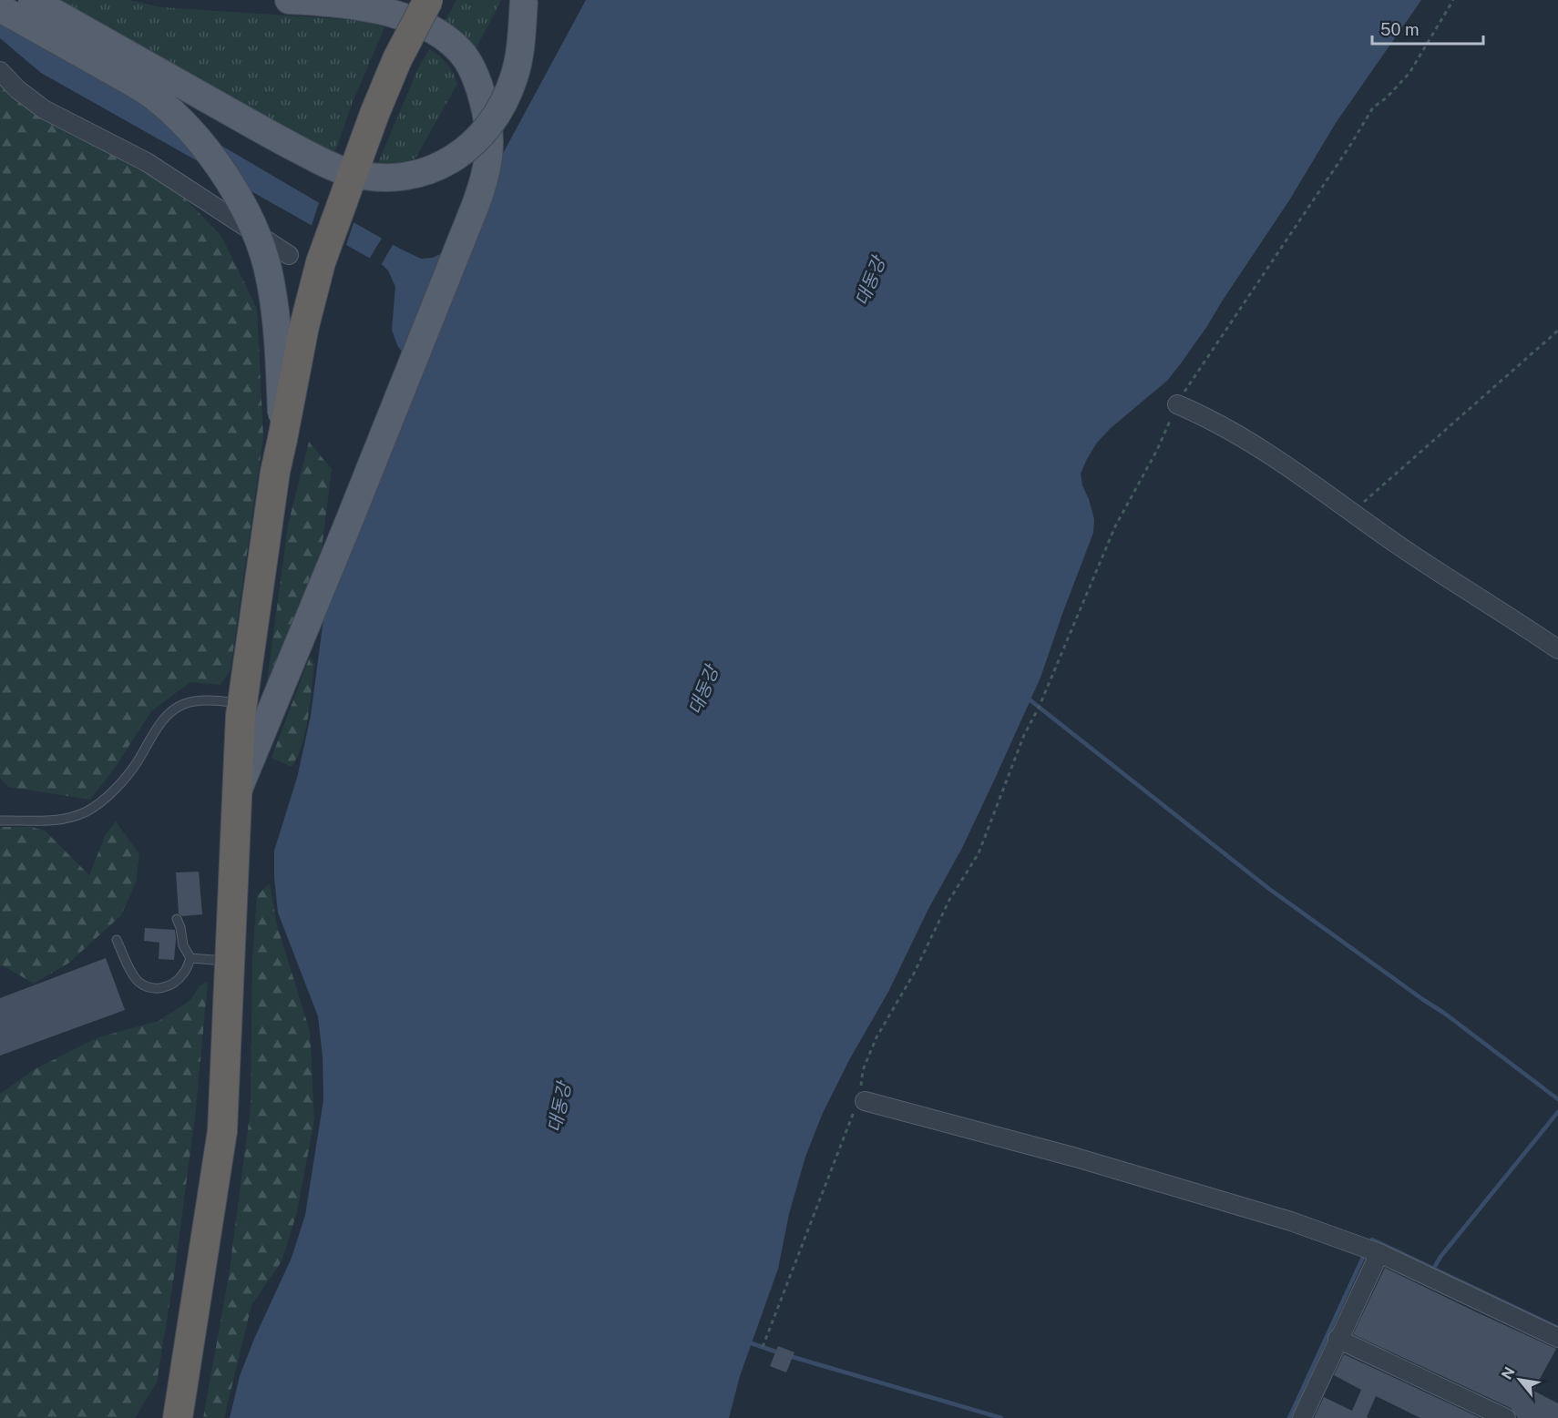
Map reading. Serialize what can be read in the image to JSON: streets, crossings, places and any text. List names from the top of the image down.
{
  "water": ["대동강"],
  "scale_bar": "50 m",
  "north": "top left"
}
